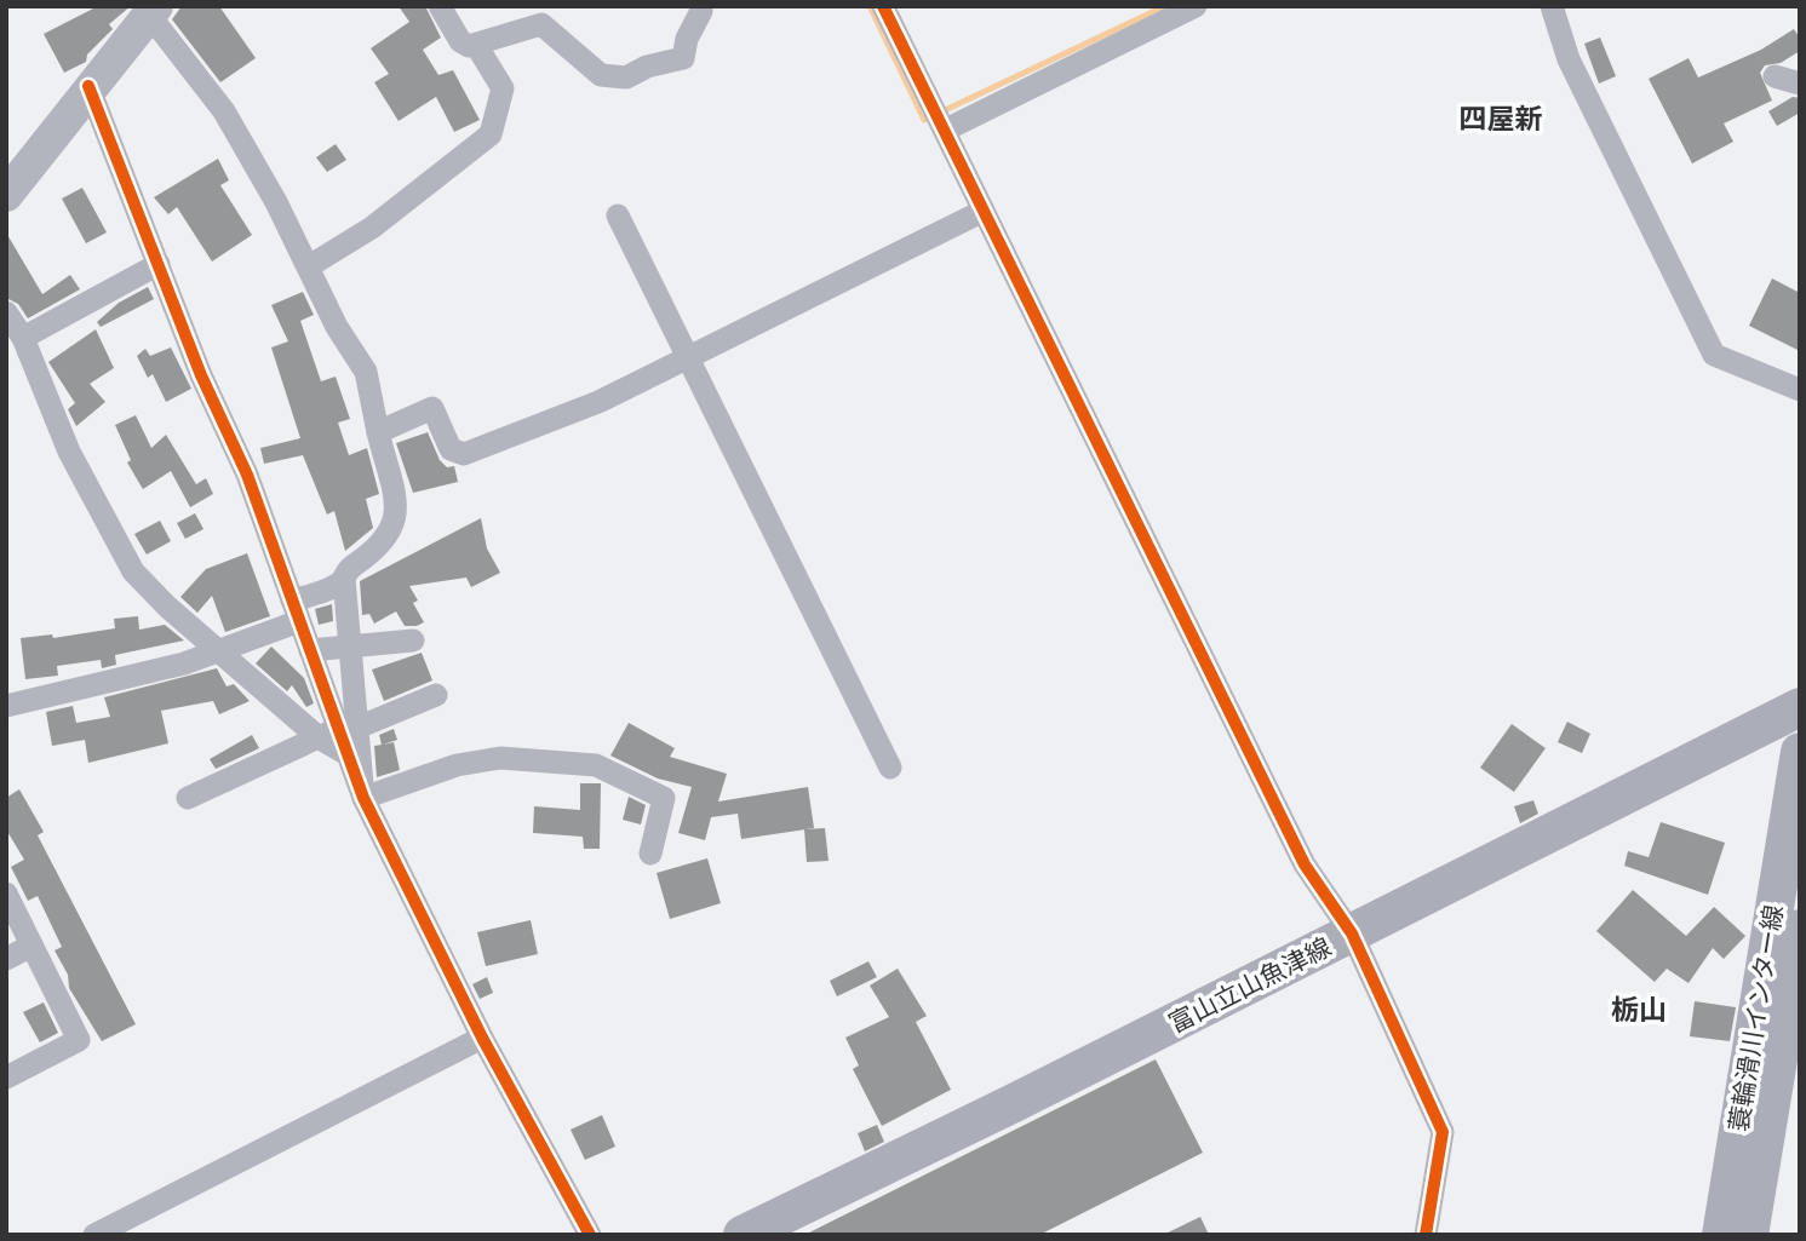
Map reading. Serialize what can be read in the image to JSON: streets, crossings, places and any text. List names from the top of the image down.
{
  "streets": {
    "main road": ["富山立山魚津線", "蓑輪滑川インター線"]
  },
  "districts": ["四屋新", "栃山"]
}
